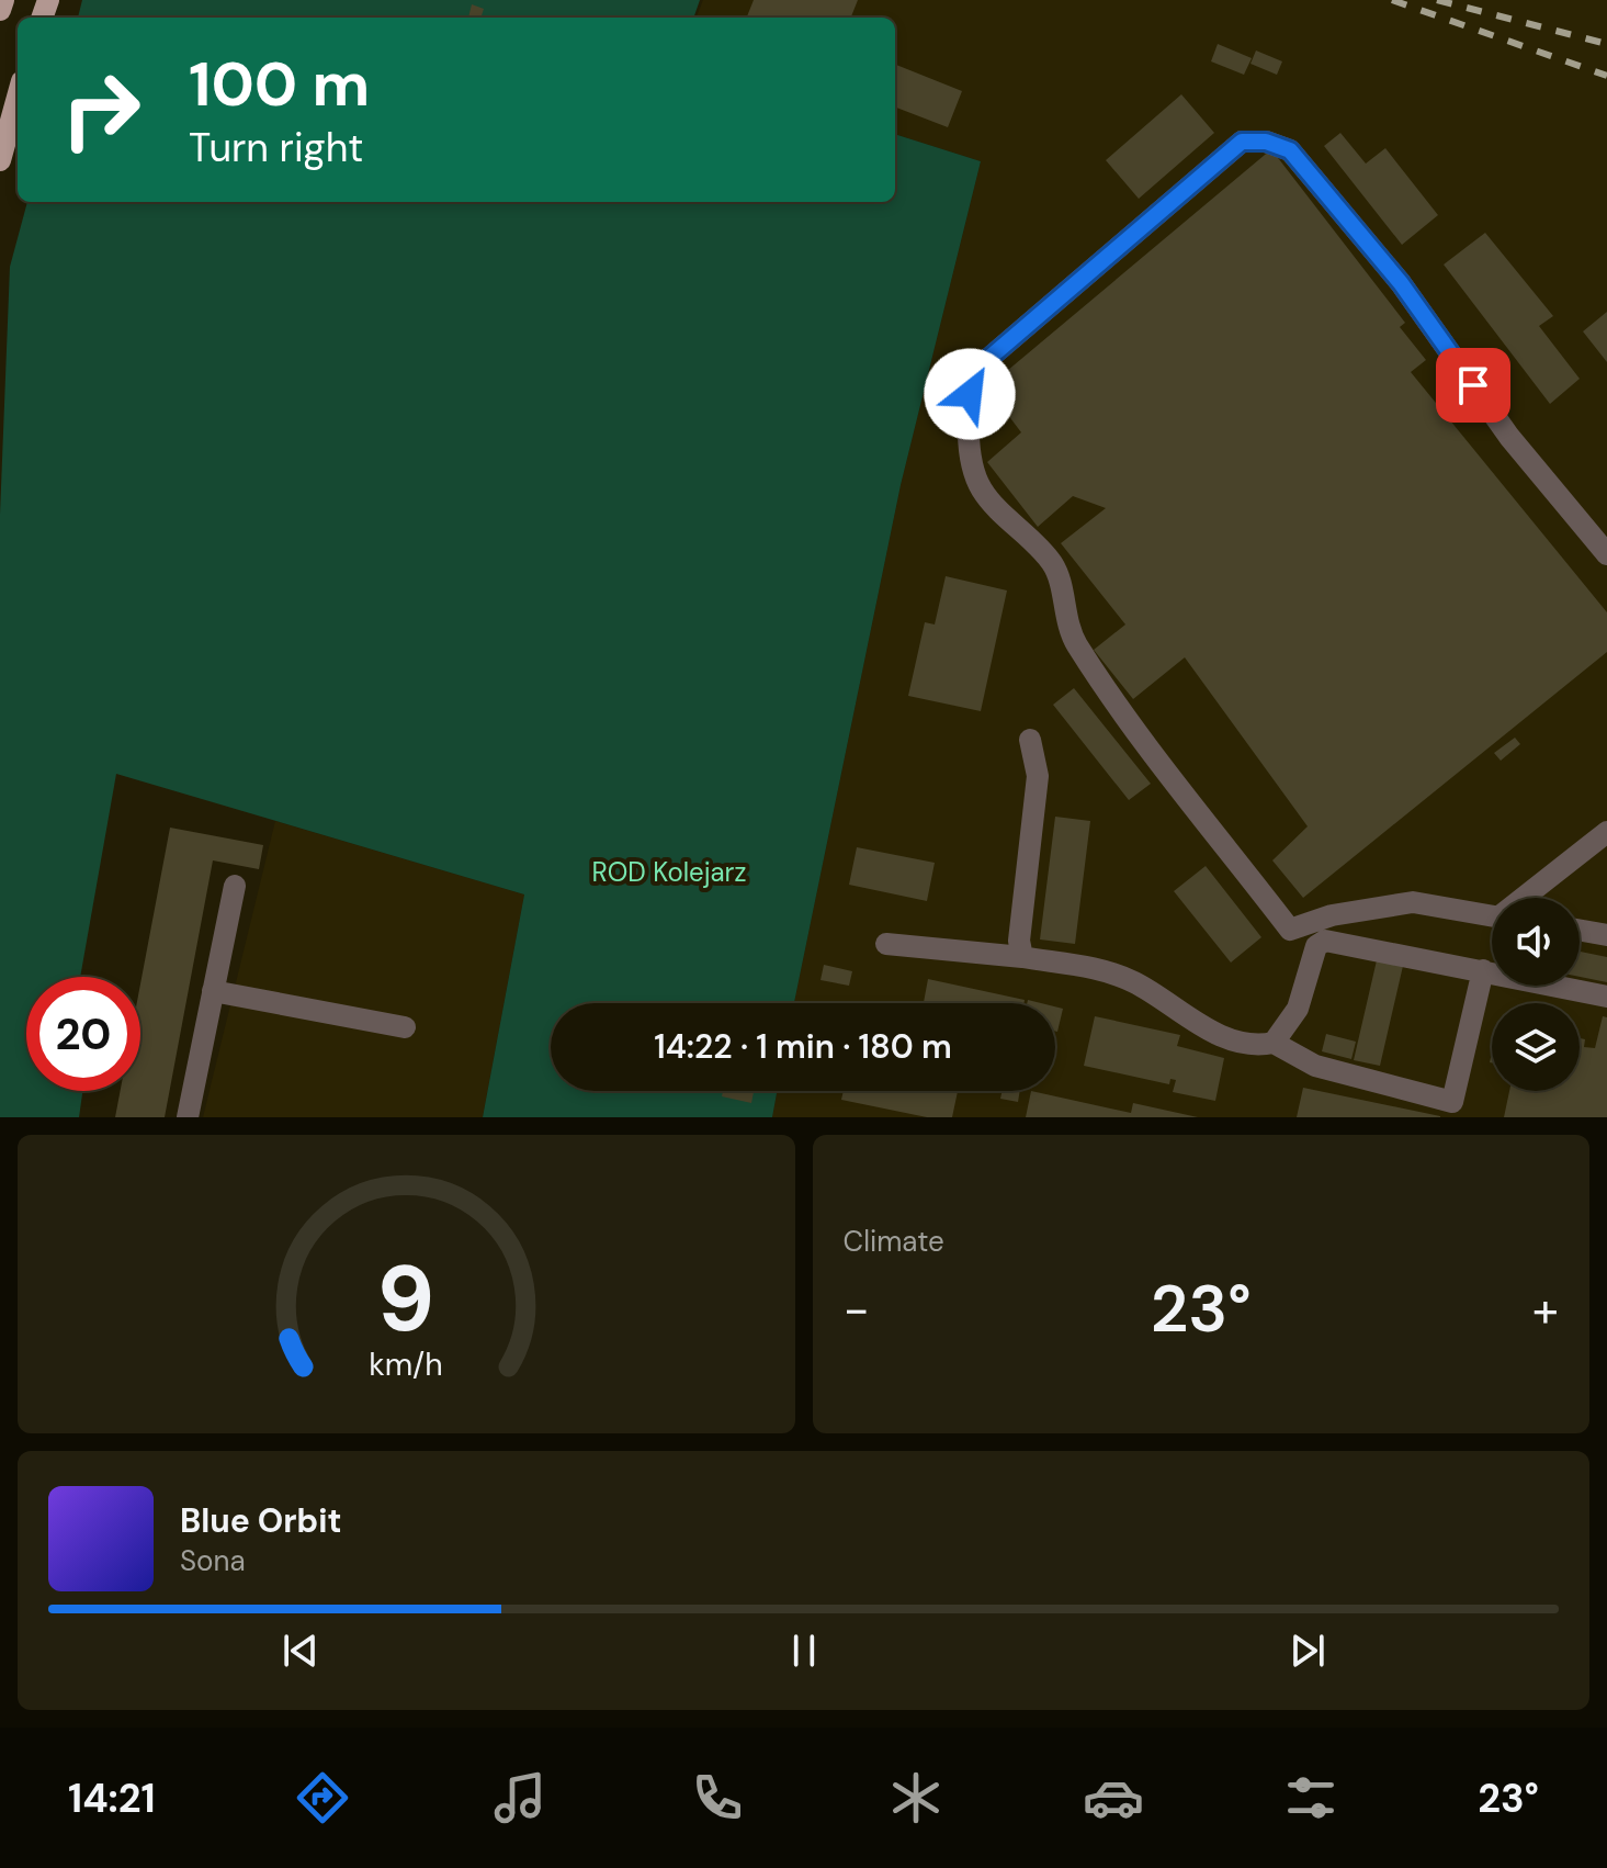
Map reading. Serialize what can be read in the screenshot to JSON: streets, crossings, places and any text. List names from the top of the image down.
{
  "parks": ["ROD Kolejarz"],
  "page": {
    "turn": ["100 m", "Turn right"],
    "limit": "20",
    "trip": "14:22 · 1 min · 180 m",
    "tile": "Climate",
    "heat": ["−", "23°", "+"],
    "song": ["Blue Orbit", "Sona"],
    "tabs": ["14:21", "23°"],
    "gauge": ["9", "km/h"]
  }
}
